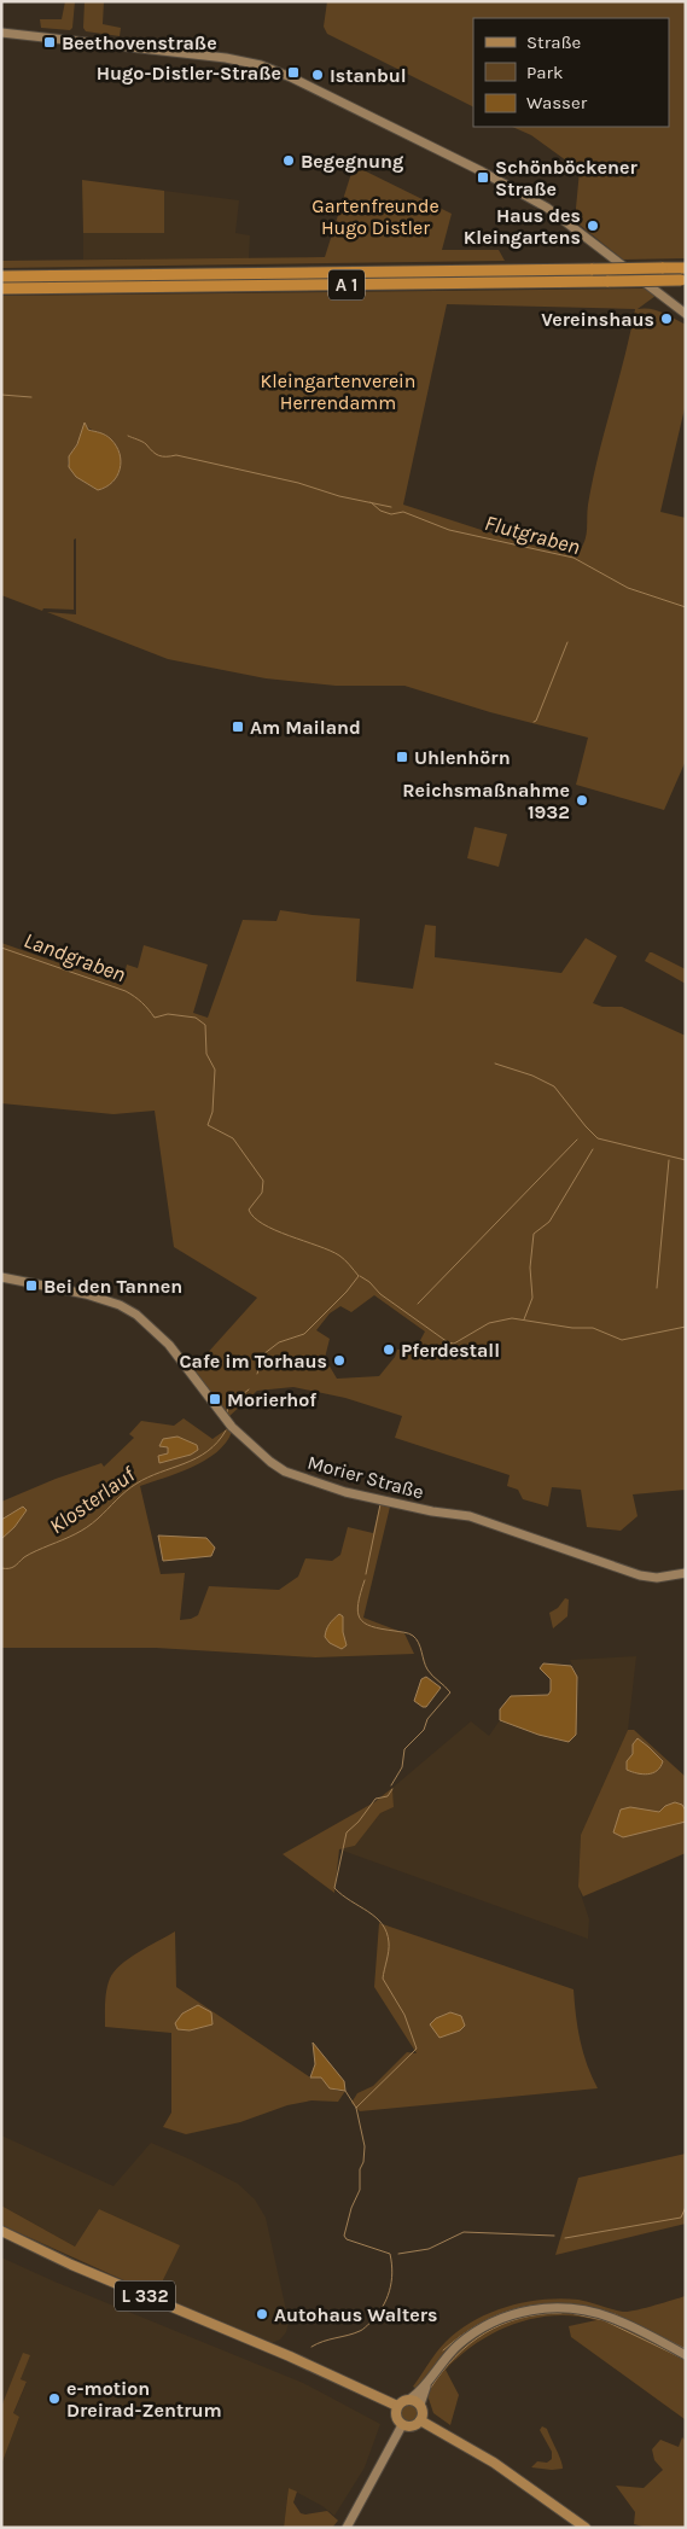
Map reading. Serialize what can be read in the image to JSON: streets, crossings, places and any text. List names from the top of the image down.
{
  "streets": {
    "highway": ["A 1"],
    "main road": ["Morier Straße", "L 332"]
  },
  "water": ["Flutgraben", "Landgraben", "Klosterlauf"],
  "parks": ["Gartenfreunde Hugo Distler", "Kleingartenverein Herrendamm"],
  "places": {
    "transit": [
      "Beethovenstraße",
      "Hugo-Distler-Straße",
      "Schönböckener Straße",
      "Am Mailand",
      "Uhlenhörn",
      "Bei den Tannen",
      "Morierhof"
    ],
    "other": [
      "Istanbul",
      "Begegnung",
      "Haus des Kleingartens",
      "Vereinshaus",
      "Reichsmaßnahme 1932",
      "Pferdestall",
      "Cafe im Torhaus",
      "Autohaus Walters",
      "e-motion Dreirad-Zentrum"
    ]
  },
  "legend": ["Straße", "Park", "Wasser"]
}
